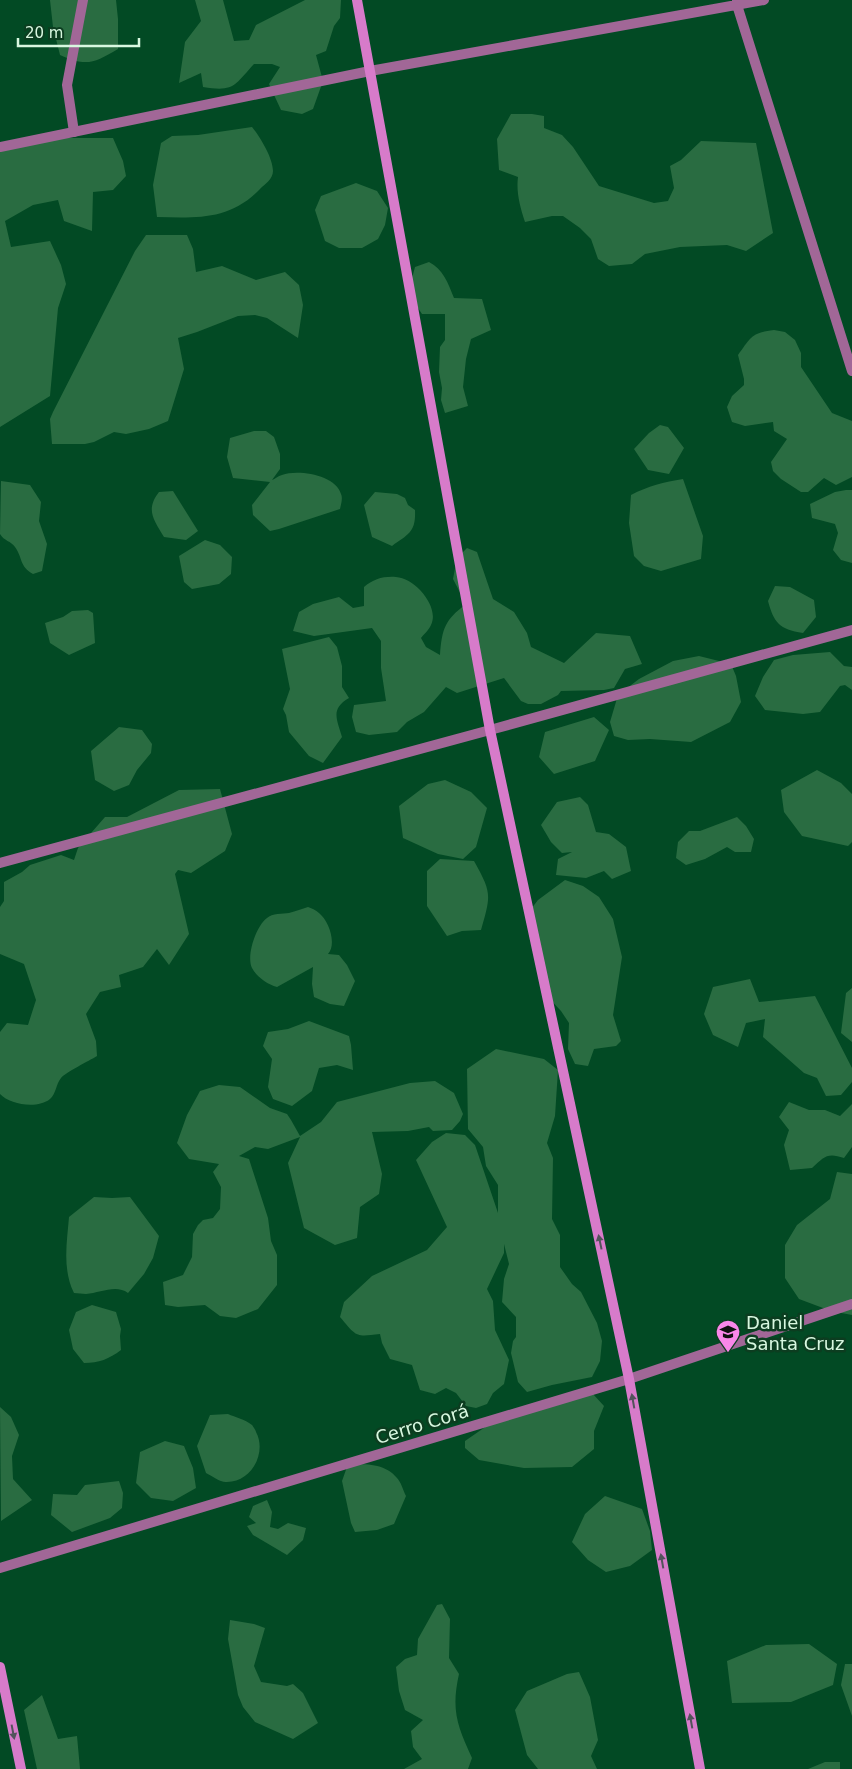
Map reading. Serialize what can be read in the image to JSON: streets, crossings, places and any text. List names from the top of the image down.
{
  "streets": {
    "street": ["Cerro Corá"]
  },
  "places": {
    "school or university": ["Daniel Santa Cruz"]
  },
  "scale_bar": "20 m"
}
